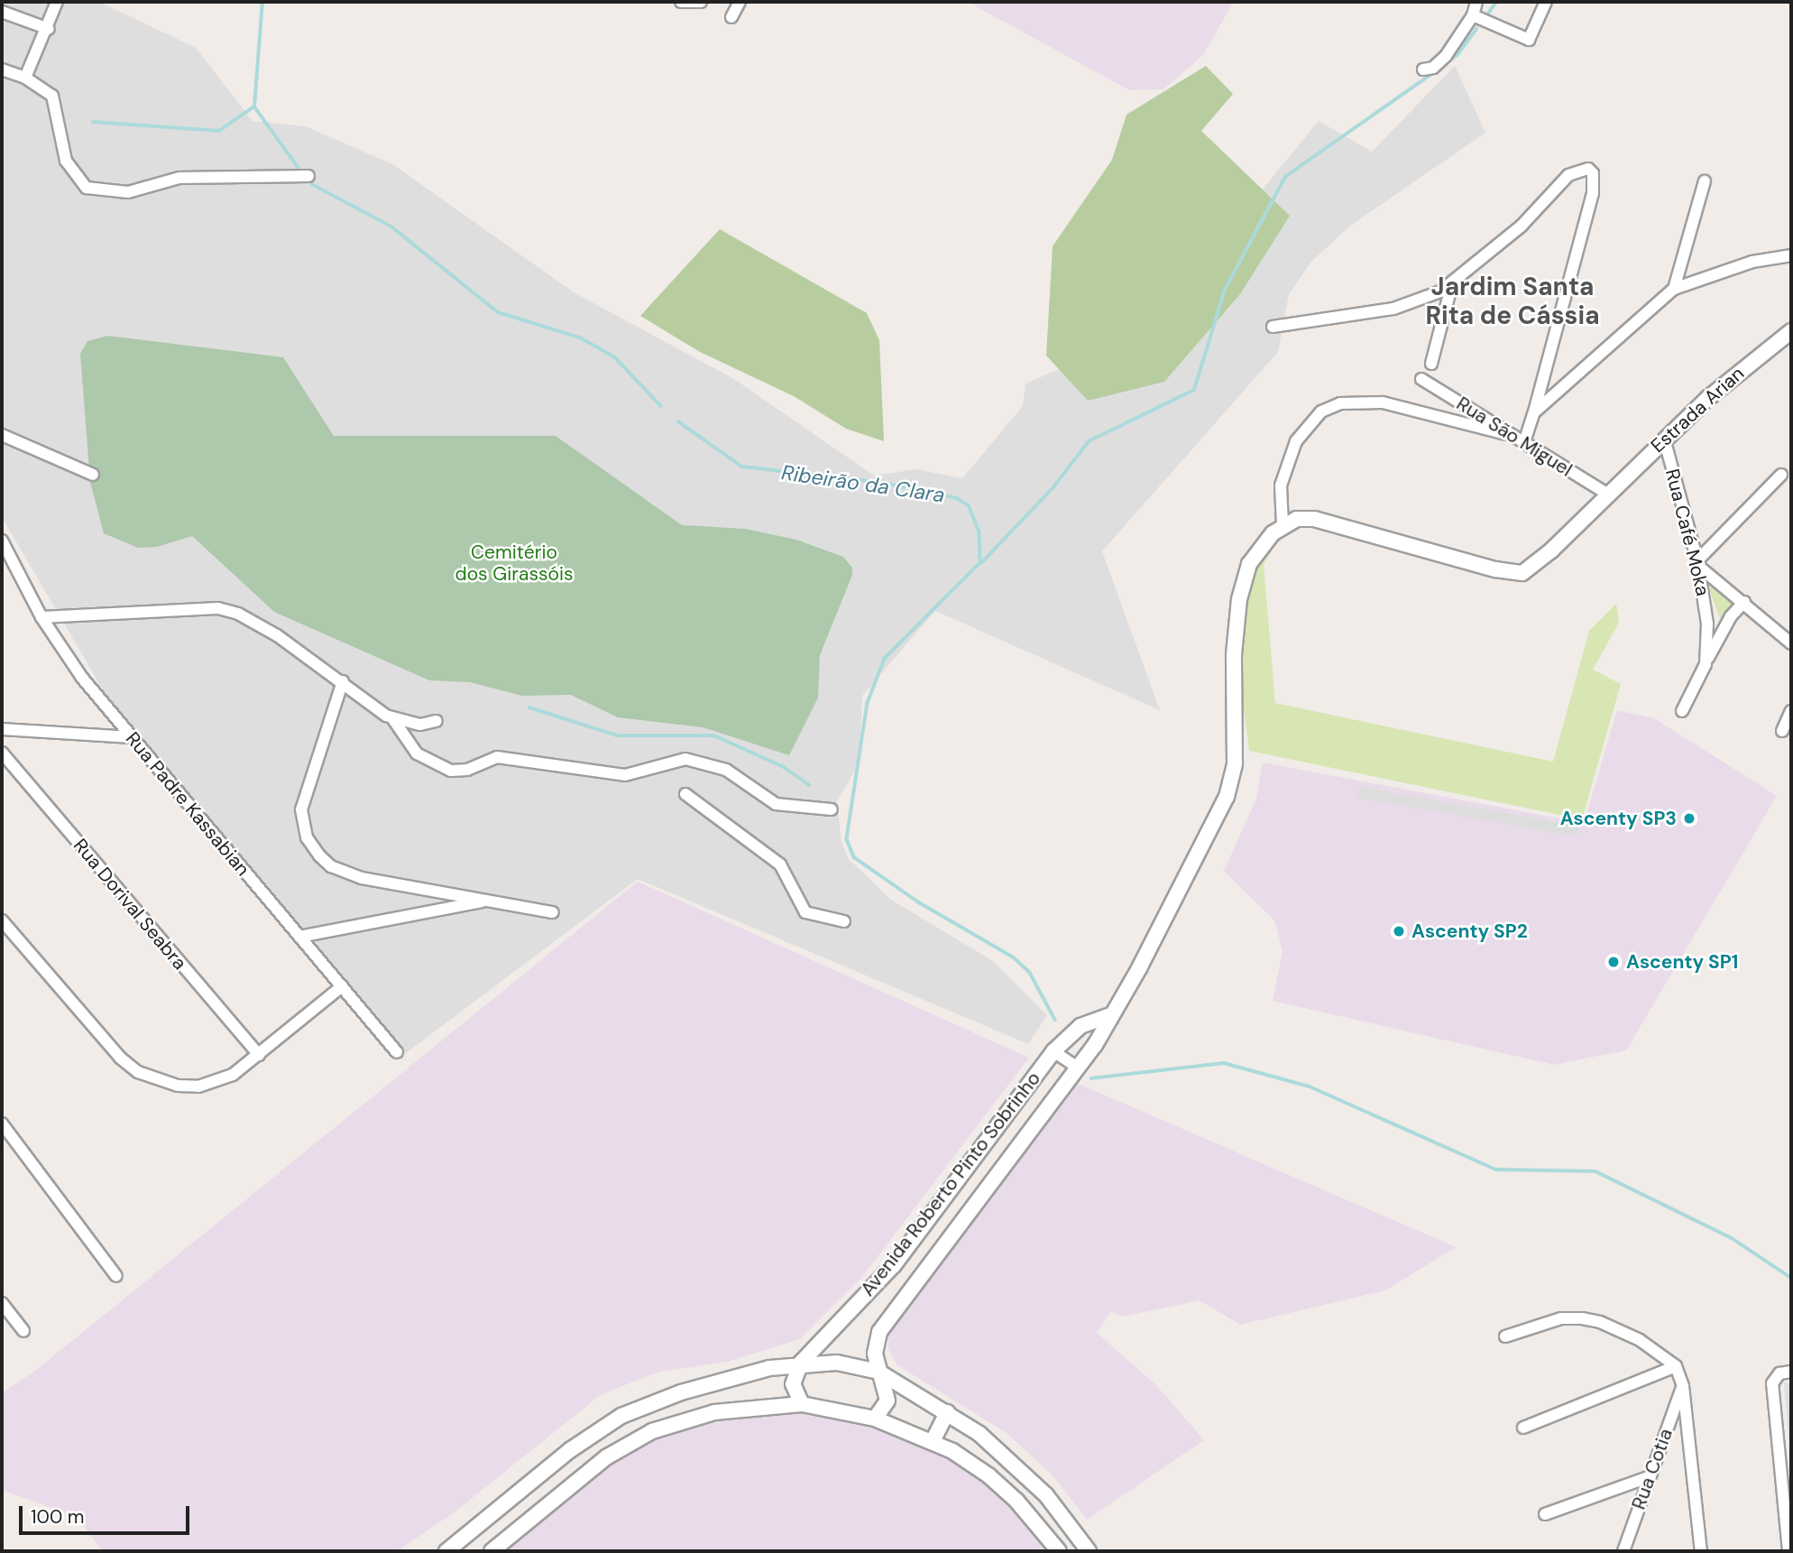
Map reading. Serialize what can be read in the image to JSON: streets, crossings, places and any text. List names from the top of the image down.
{
  "streets": {
    "street": [
      "Estrada Arian",
      "Rua São Miguel",
      "Rua Café Moka",
      "Rua Padre Kassabian",
      "Rua Dorival Seabra",
      "Avenida Roberto Pinto Sobrinho",
      "Rua Cotia"
    ]
  },
  "crossings": [
    ["Estrada Arian", "Rua São Miguel"],
    ["Estrada Arian", "Rua Café Moka"]
  ],
  "districts": ["Jardim Santa Rita de Cássia"],
  "water": ["Ribeirão da Clara"],
  "parks": ["Cemitério dos Girassóis"],
  "places": ["Ascenty SP3", "Ascenty SP2", "Ascenty SP1"],
  "scale_bar": "100 m"
}
